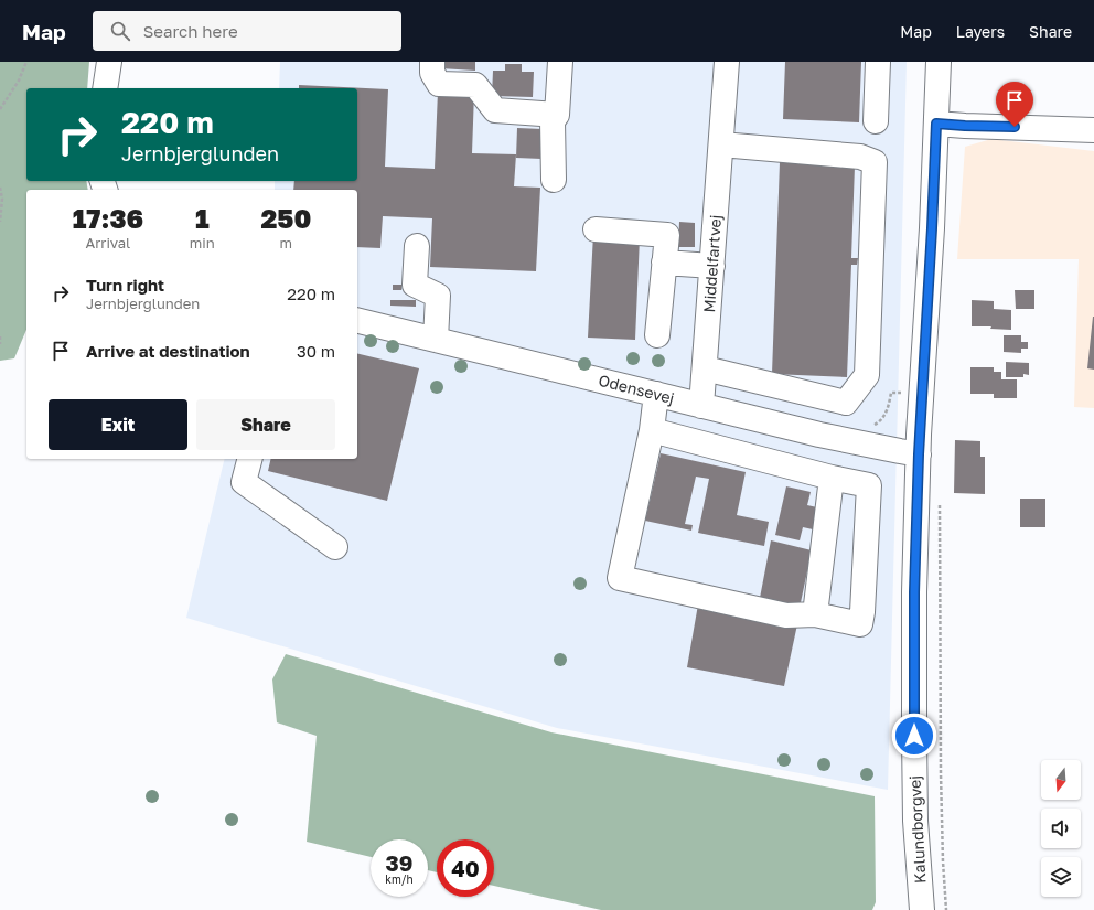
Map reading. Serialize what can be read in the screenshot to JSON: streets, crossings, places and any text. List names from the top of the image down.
{
  "streets": {
    "street": ["Middelfartvej", "Odensevej", "Kalundborgvej"]
  },
  "crossings": [
    ["Middelfartvej", "Odensevej"],
    ["Odensevej", "Kalundborgvej"]
  ],
  "north": "bottom",
  "page": {
    "header": "Map",
    "search": "Search here",
    "nav": ["Map", "Layers", "Share"],
    "turn": ["220 m", "Jernbjerglunden"],
    "eta": [
      "17:36",
      "Arrival",
      "1",
      "min",
      "250",
      "m"
    ],
    "list": [
      {
        "name": "Turn right",
        "note": "Jernbjerglunden",
        "value": "220 m"
      },
      {
        "name": "Arrive at destination",
        "value": "30 m"
      }
    ],
    "buttons": ["Exit", "Share"],
    "speed": "39 km/h",
    "limit": "40"
  }
}
